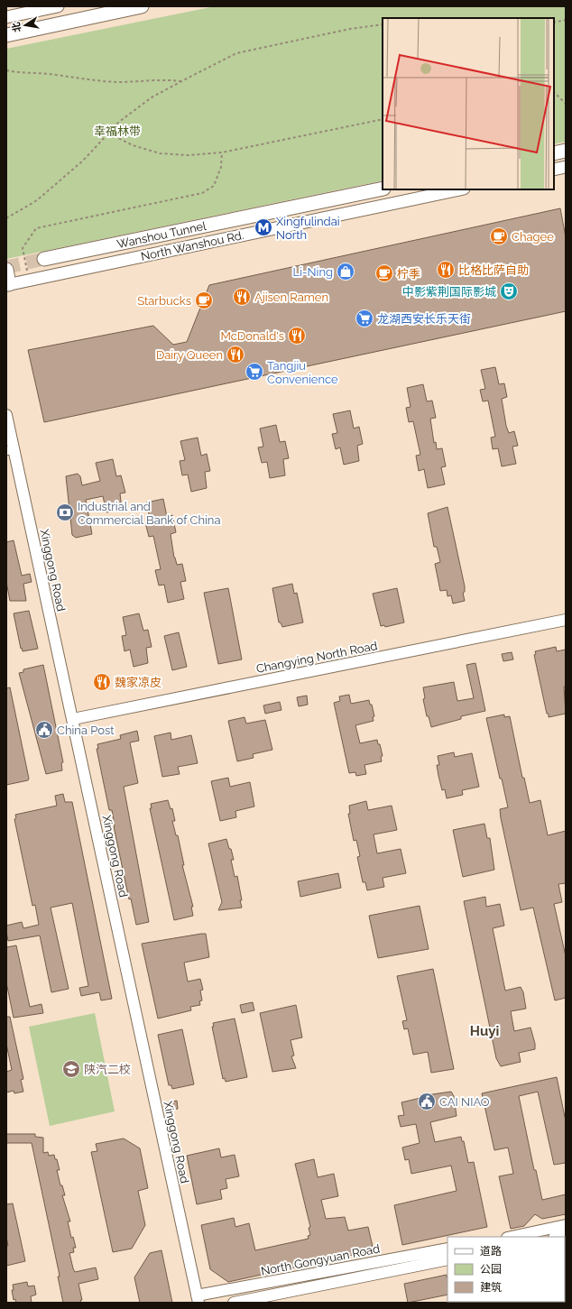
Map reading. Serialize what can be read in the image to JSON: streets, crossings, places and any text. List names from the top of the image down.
{
  "streets": {
    "main road": ["Wanshou Tunnel", "North Wanshou Rd."],
    "street": ["Xinggong Road", "Changying North Road", "North Gongyuan Road"]
  },
  "crossings": [
    ["Xinggong Road", "Changying North Road"],
    ["Xinggong Road", "North Gongyuan Road"]
  ],
  "districts": ["Huyi"],
  "parks": ["幸福林带"],
  "places": {
    "metro station": ["Xingfulindai North"],
    "cafe": ["Chagee", "柠季", "Starbucks"],
    "restaurant": [
      "比格比萨自助",
      "Ajisen Ramen",
      "McDonald's",
      "Dairy Queen",
      "魏家凉皮"
    ],
    "shop": ["Li-Ning"],
    "theatre": ["中影紫荆国际影城"],
    "supermarket": ["龙湖西安长乐天街", "Tangjiu Convenience"],
    "bank": ["Industrial and Commercial Bank of China"],
    "public building": ["China Post", "CAI NIAO"],
    "school or university": ["陕汽二校"]
  },
  "legend": ["道路", "公园", "建筑"],
  "north": "left"
}
